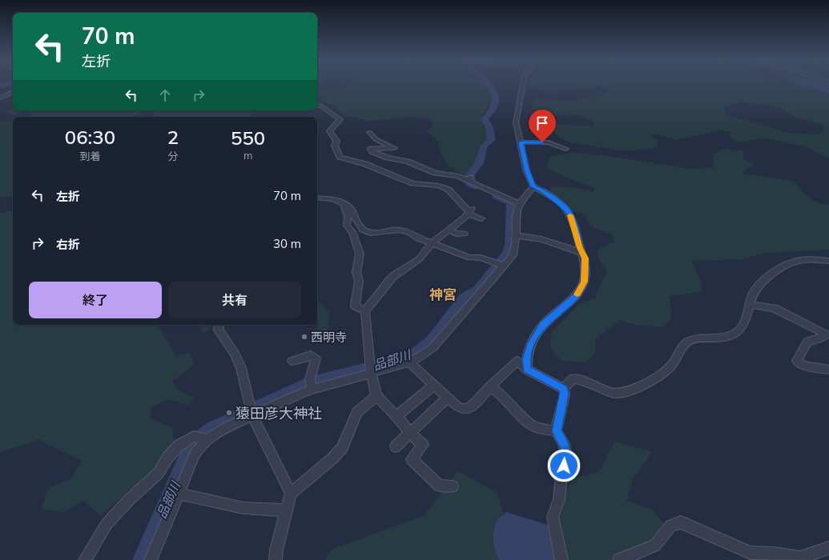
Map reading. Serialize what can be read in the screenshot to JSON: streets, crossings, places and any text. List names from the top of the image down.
{
  "districts": ["神宮"],
  "water": ["品部川"],
  "places": ["西明寺", "猿田彦大神社"],
  "page": {
    "turn": ["70 m", "左折"],
    "eta": [
      "06:30",
      "到着",
      "2",
      "分",
      "550",
      "m"
    ],
    "list": [
      {
        "name": "左折",
        "value": "70 m"
      },
      {
        "name": "右折",
        "value": "30 m"
      }
    ],
    "buttons": ["終了", "共有"]
  }
}
